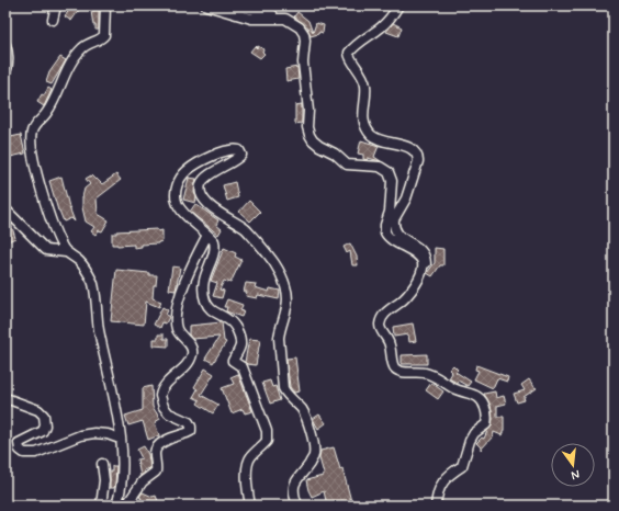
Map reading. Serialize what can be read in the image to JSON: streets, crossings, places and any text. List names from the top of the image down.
{
  "north": "bottom"
}
